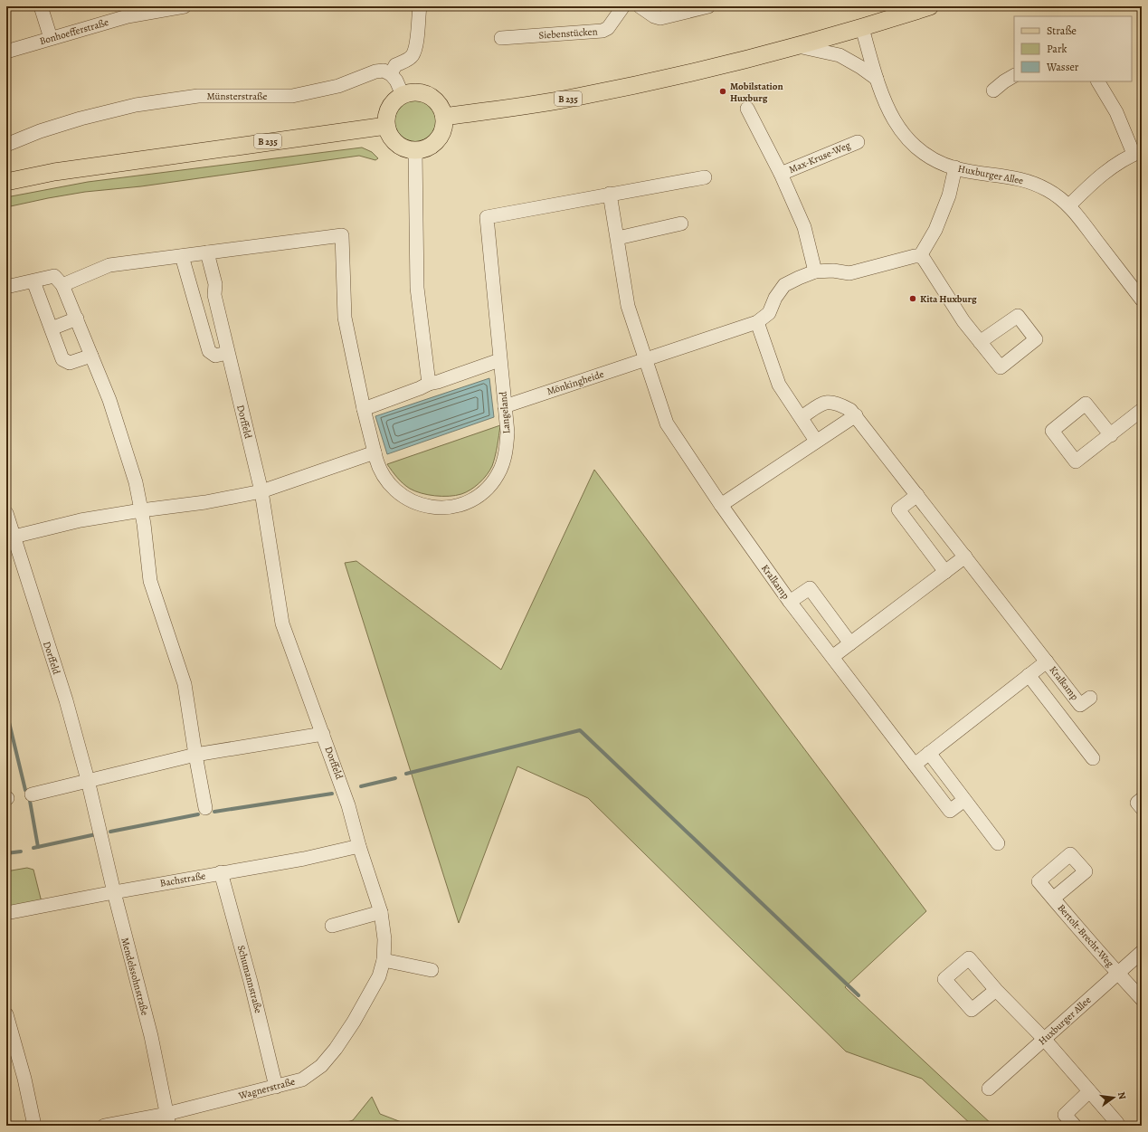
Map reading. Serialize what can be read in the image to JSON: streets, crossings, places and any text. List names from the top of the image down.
{
  "streets": {
    "main road": ["B 235"],
    "street": [
      "Bonhoefferstraße",
      "Siebenstücken",
      "Münsterstraße",
      "Max-Kruse-Weg",
      "Huxburger Allee",
      "Mönkingheide",
      "Langeland",
      "Dorffeld",
      "Kralkamp",
      "Bachstraße",
      "Bertolt-Brecht-Weg",
      "Mendelssohnstraße",
      "Schumannstraße",
      "Wagnerstraße"
    ]
  },
  "crossings": [
    ["B 235", "Huxburger Allee"],
    ["Huxburger Allee", "Bertolt-Brecht-Weg"],
    ["Mönkingheide", "Langeland"],
    ["Mönkingheide", "Kralkamp"],
    ["Langeland", "Dorffeld"],
    ["Dorffeld", "Mendelssohnstraße"],
    ["Dorffeld", "Wagnerstraße"],
    ["Bachstraße", "Mendelssohnstraße"],
    ["Bachstraße", "Schumannstraße"],
    ["Bachstraße", "Wagnerstraße"],
    ["Mendelssohnstraße", "Wagnerstraße"],
    ["Schumannstraße", "Wagnerstraße"]
  ],
  "places": ["Mobilstation Huxburg", "Kita Huxburg"],
  "legend": ["Straße", "Park", "Wasser"],
  "north": "right"
}
